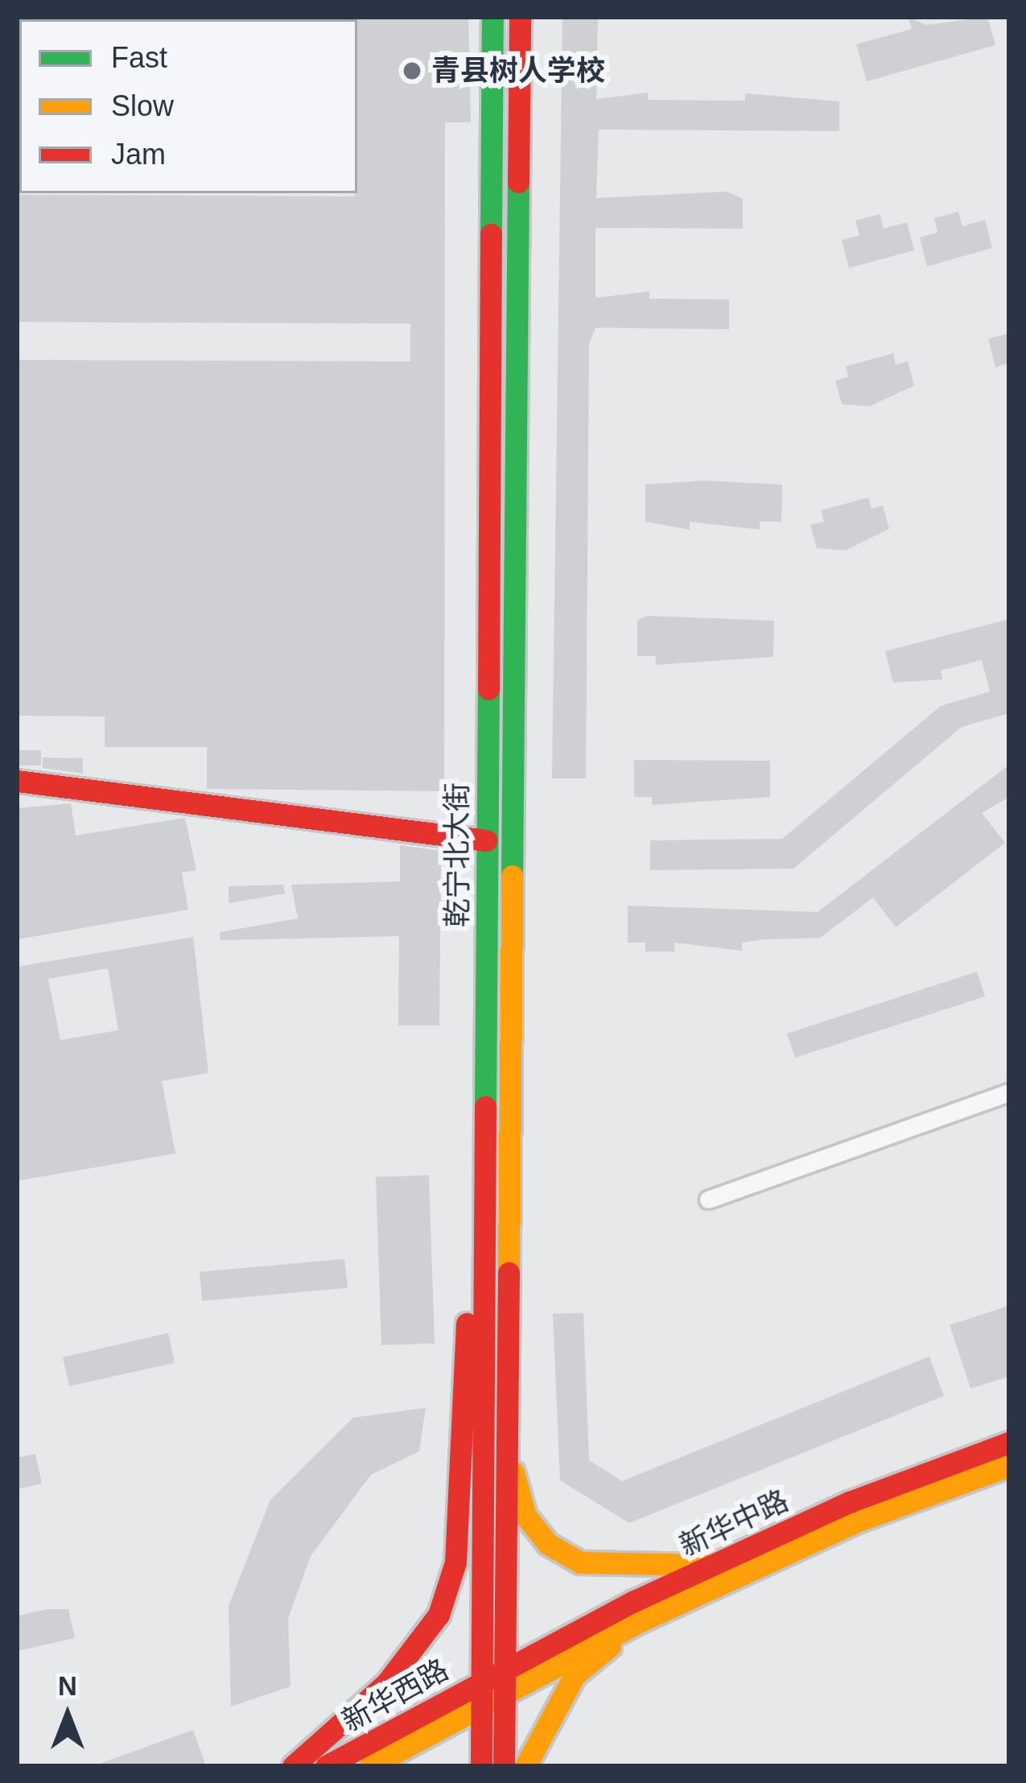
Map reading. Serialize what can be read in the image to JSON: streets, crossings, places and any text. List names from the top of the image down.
{
  "streets": {
    "main road": ["乾宁北大街", "新华中路", "新华西路"]
  },
  "crossings": [
    ["乾宁北大街", "新华中路"],
    ["乾宁北大街", "新华西路"],
    ["新华中路", "新华西路"]
  ],
  "places": ["青县树人学校"],
  "legend": ["Fast", "Slow", "Jam"],
  "north": "top"
}
